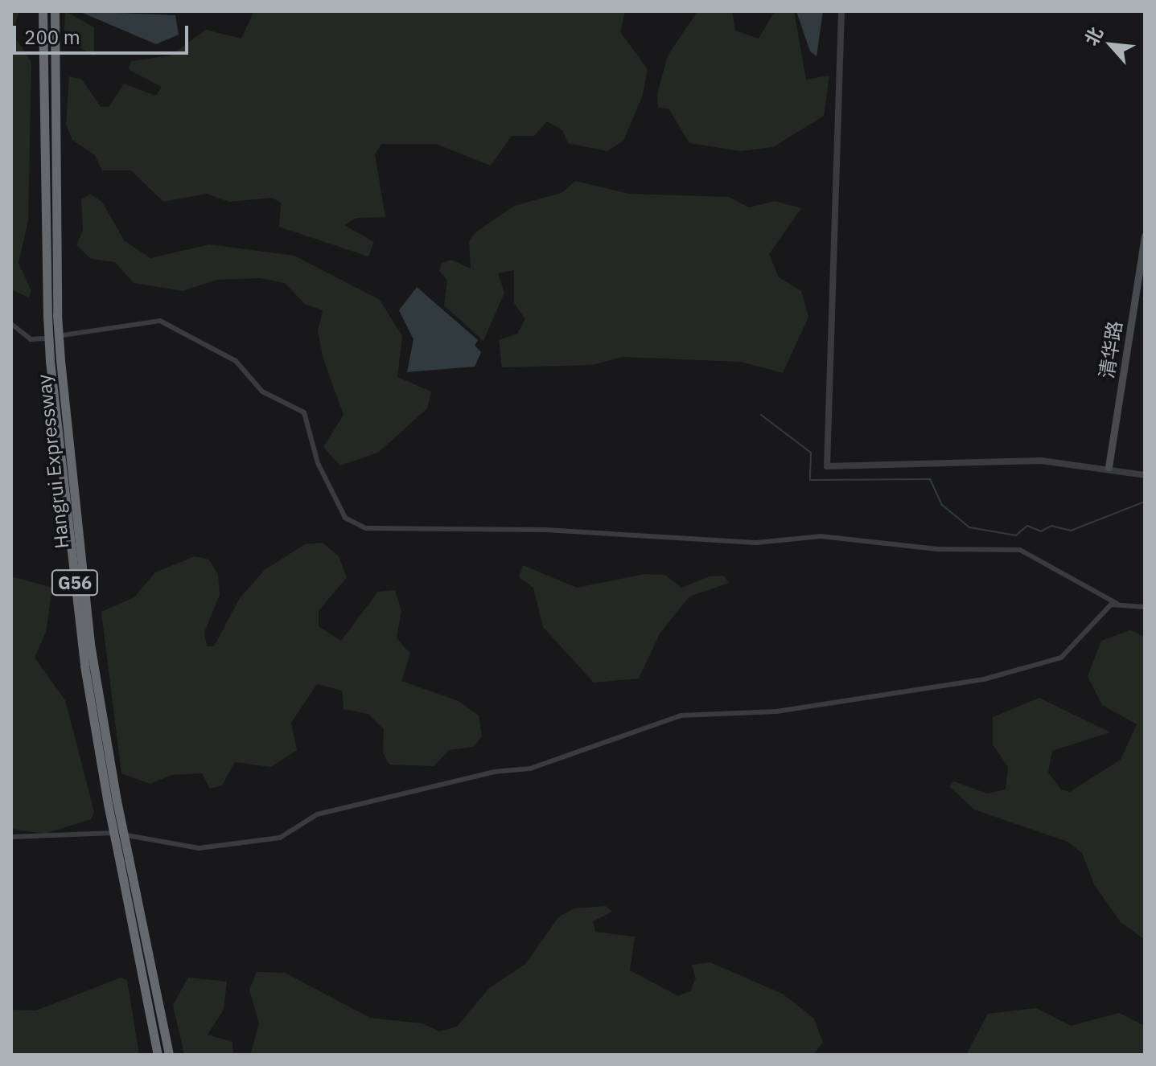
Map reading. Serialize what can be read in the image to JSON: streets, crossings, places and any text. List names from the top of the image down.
{
  "streets": {
    "highway": ["Hangrui Expressway", "G56"],
    "main road": ["清华路"]
  },
  "scale_bar": "200 m",
  "north": "top left"
}
